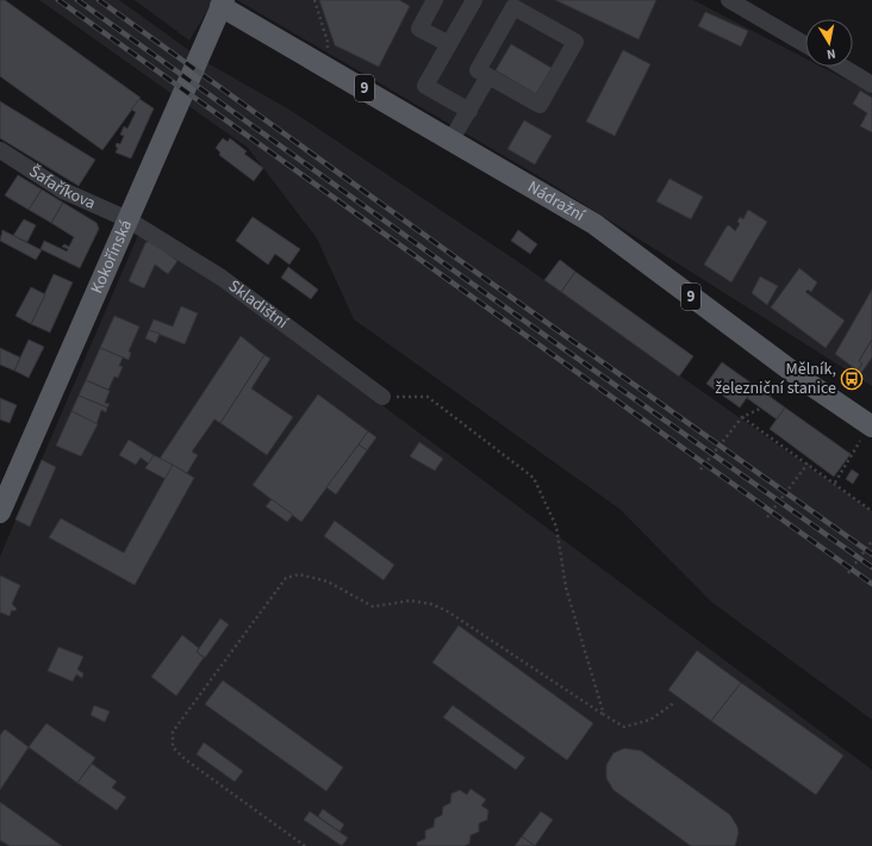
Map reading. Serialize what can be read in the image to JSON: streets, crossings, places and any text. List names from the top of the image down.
{
  "streets": {
    "main road": ["9", "Nádražní", "Kokořínská"],
    "street": ["Šafaříkova", "Skladištní"]
  },
  "crossings": [
    ["Šafaříkova", "Kokořínská"],
    ["Šafaříkova", "Skladištní"],
    ["Nádražní", "Kokořínská"],
    ["Kokořínská", "Skladištní"]
  ],
  "places": {
    "bus stop": ["Mělník, železniční stanice"]
  },
  "north": "bottom"
}
